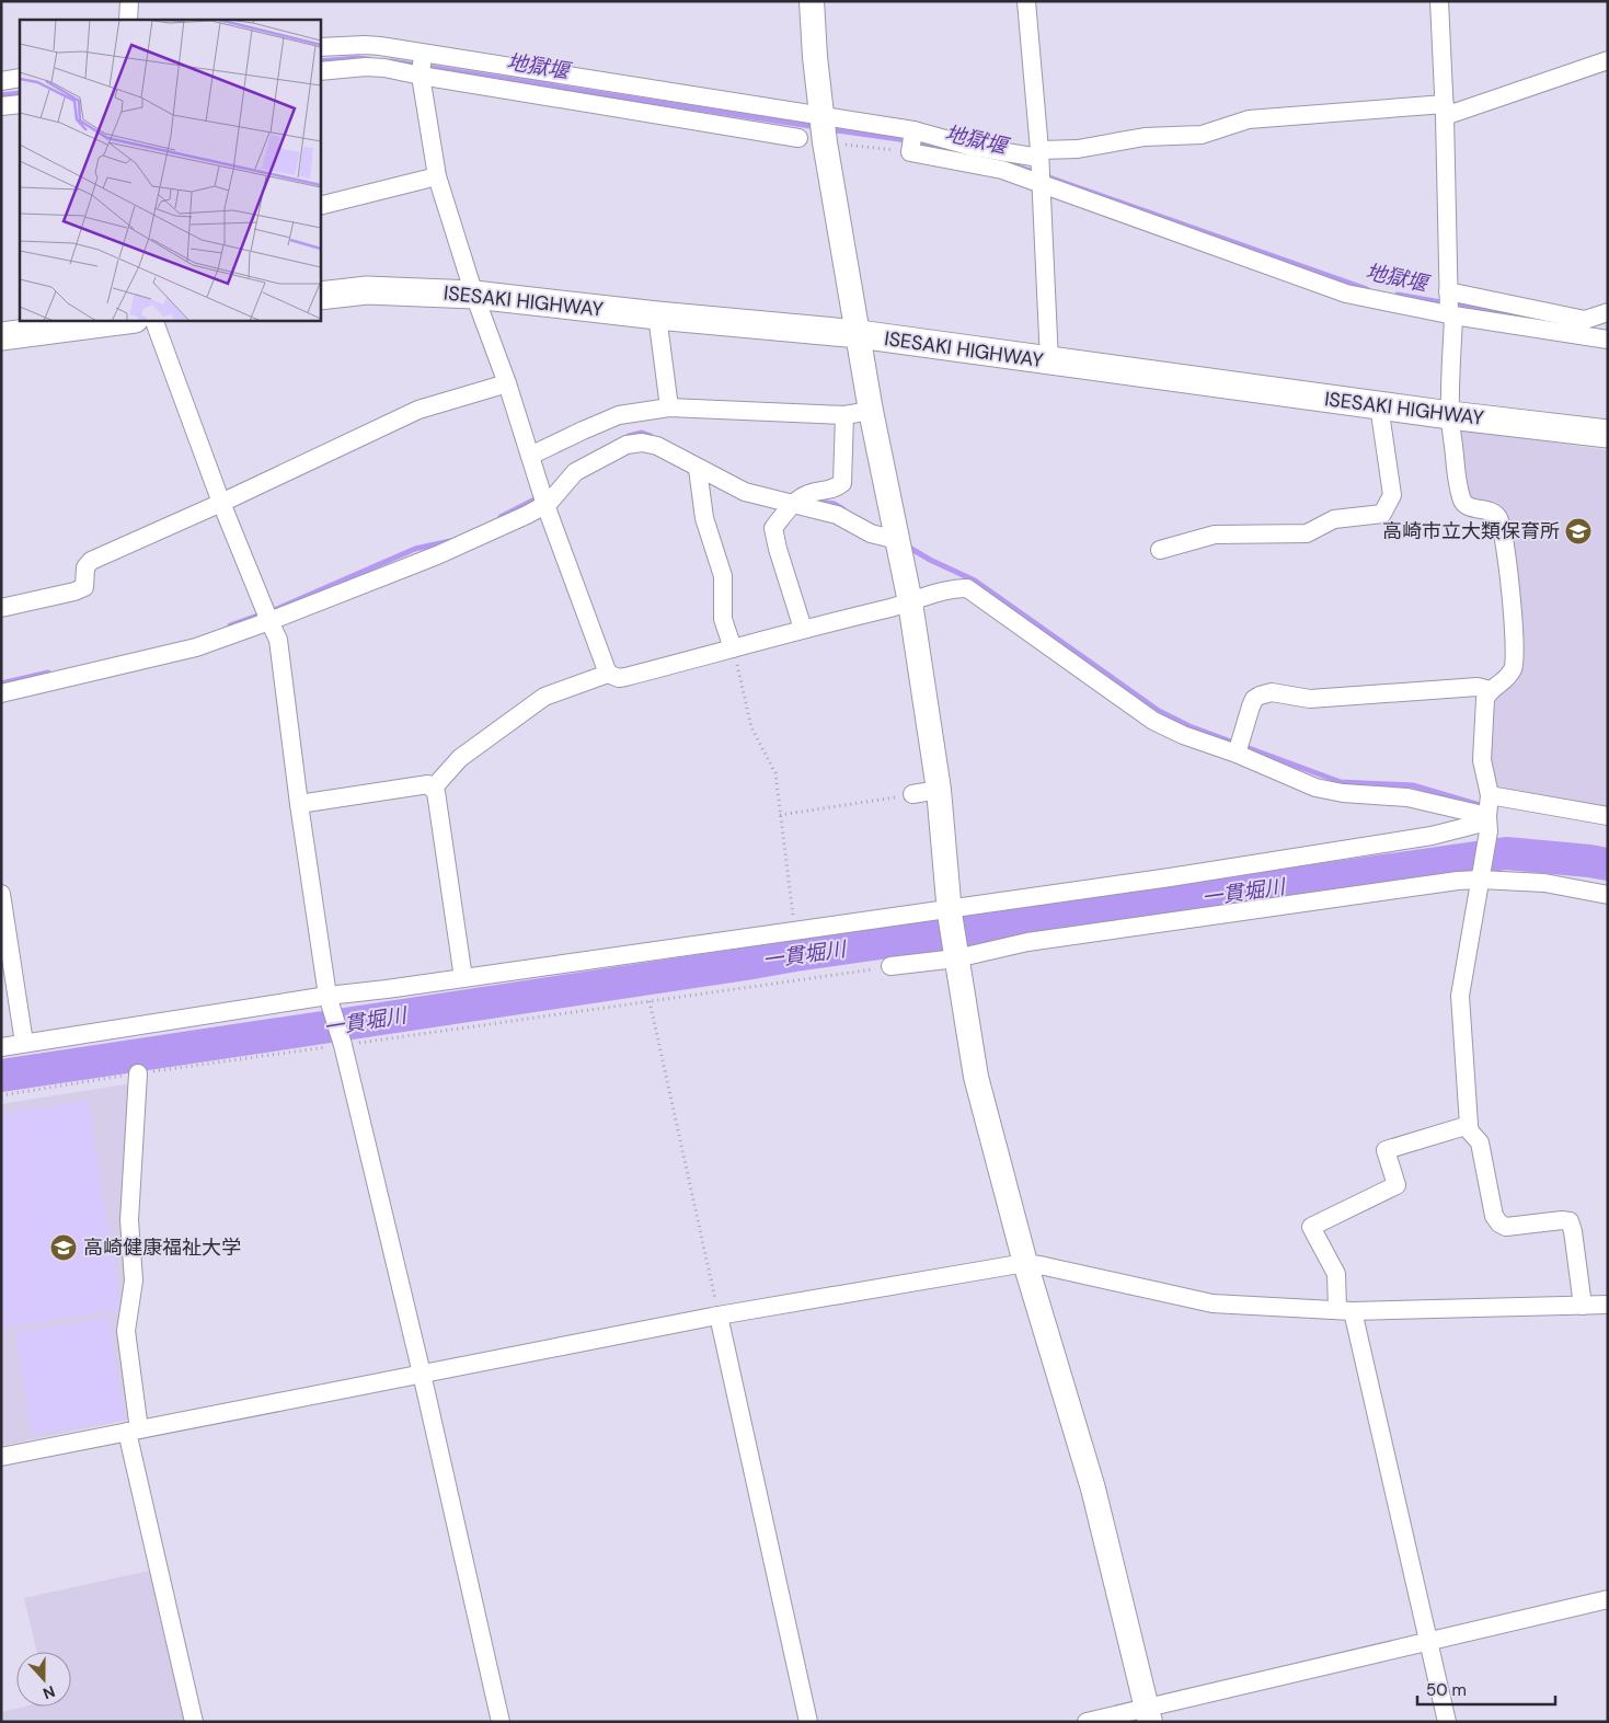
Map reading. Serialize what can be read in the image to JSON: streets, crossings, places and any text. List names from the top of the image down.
{
  "streets": {
    "main road": ["ISESAKI HIGHWAY"]
  },
  "water": ["地獄堰", "一貫堀川"],
  "places": {
    "school or university": ["高崎市立大類保育所", "高崎健康福祉大学"]
  },
  "scale_bar": "50 m",
  "north": "bottom"
}
